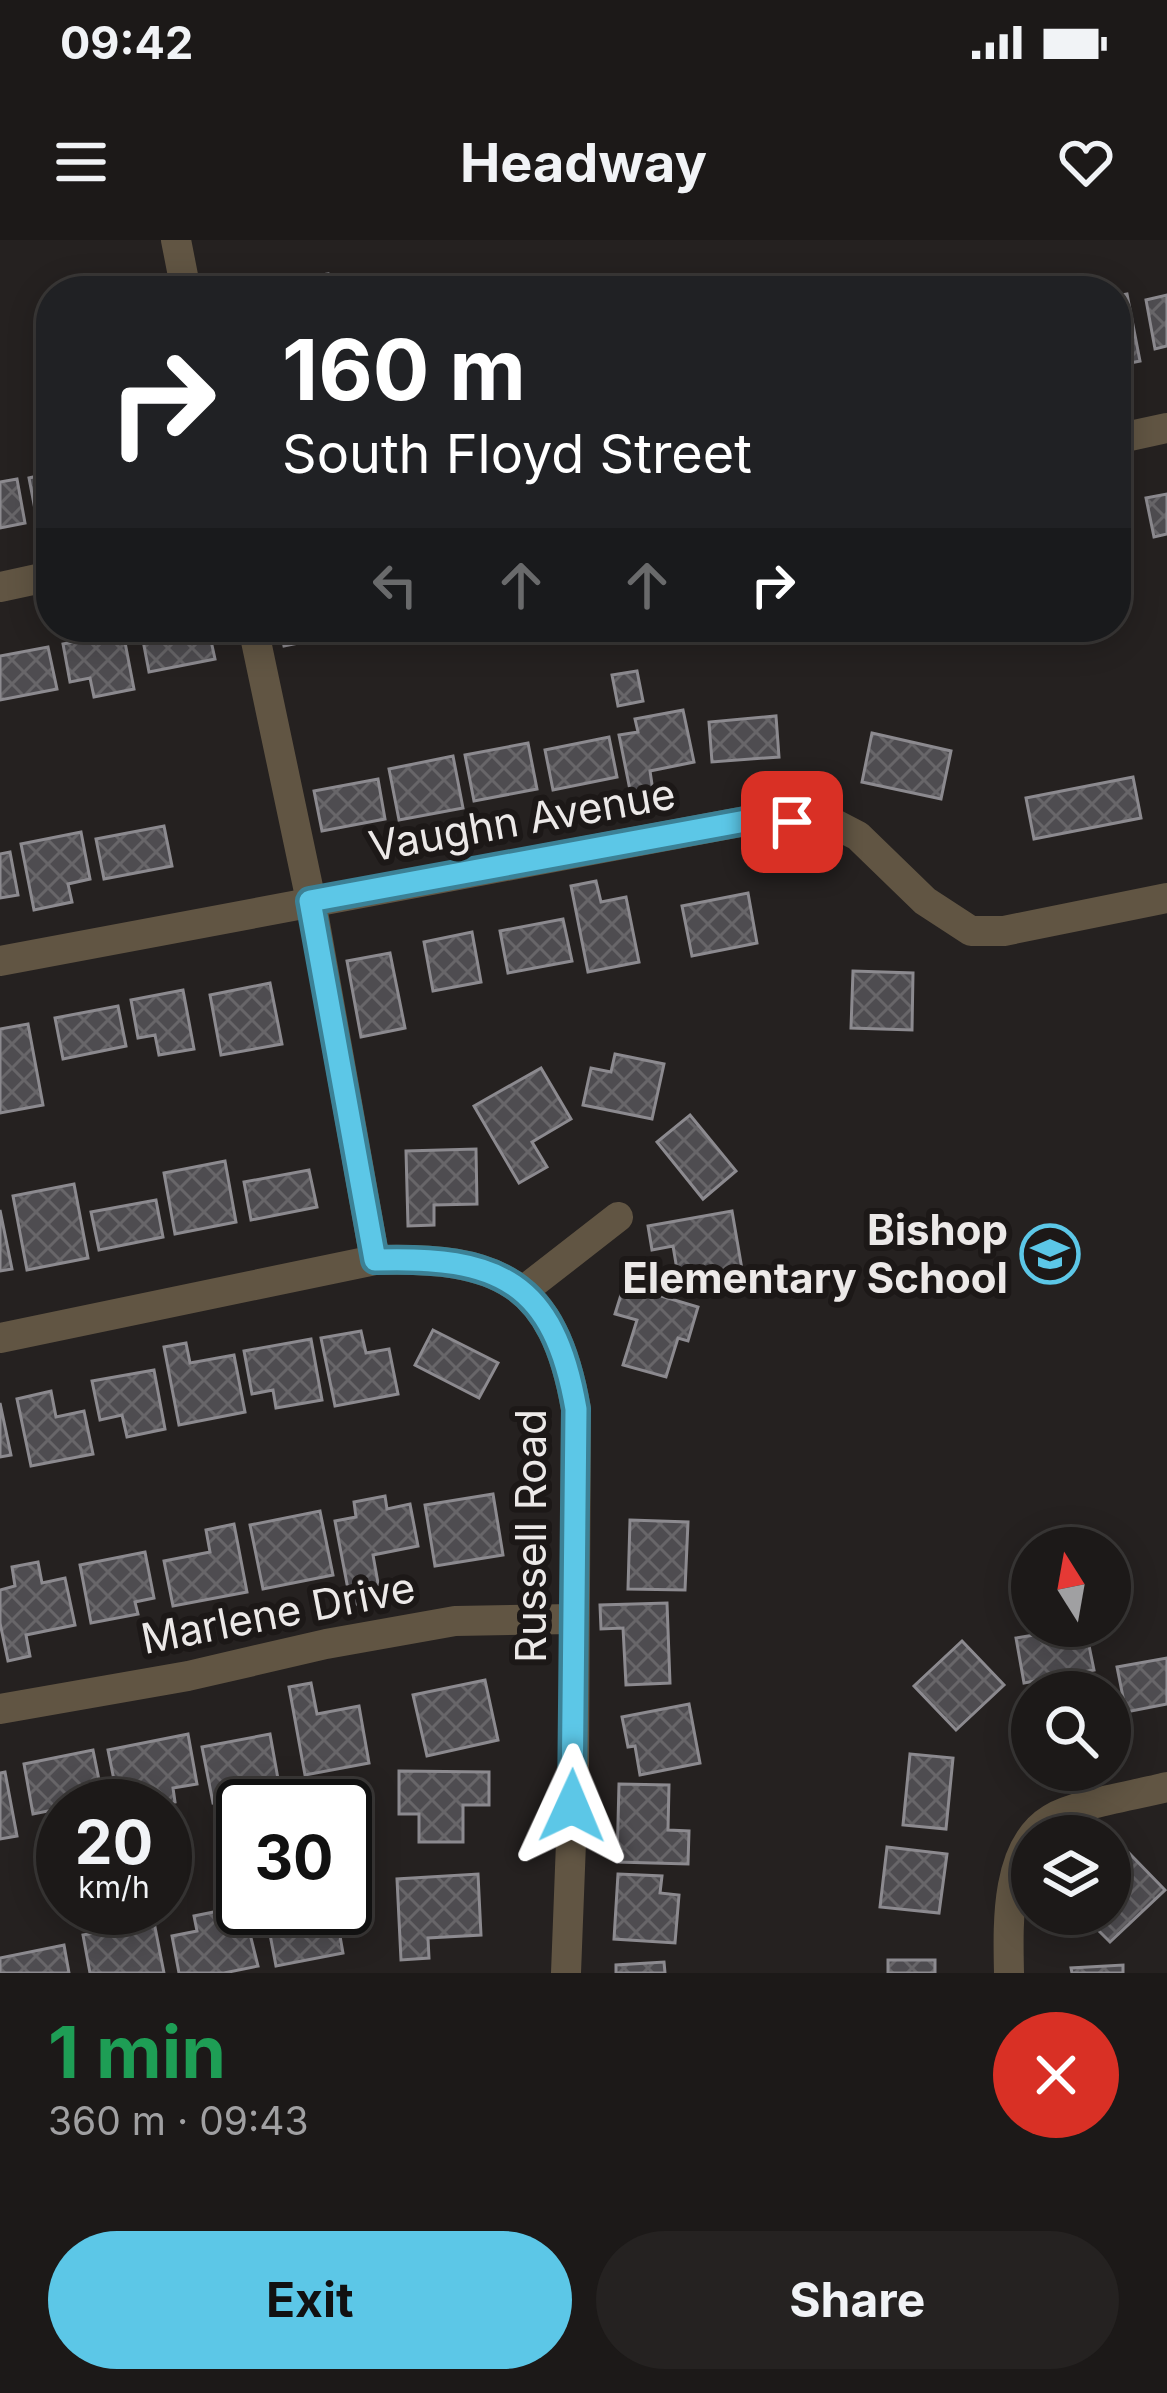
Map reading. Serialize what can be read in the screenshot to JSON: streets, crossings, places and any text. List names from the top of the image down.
{
  "streets": {
    "street": ["Vaughn Avenue", "Russell Road", "Marlene Drive"]
  },
  "crossings": [
    ["Russell Road", "Marlene Drive"]
  ],
  "places": {
    "school or university": ["Bishop Elementary School"]
  },
  "north": "top",
  "page": {
    "status": "09:42",
    "header": "Headway",
    "turn": ["160 m", "South Floyd Street"],
    "speed": "20 km/h",
    "limit": "30",
    "heading": ["1 min", "360 m · 09:43"],
    "buttons": ["Exit", "Share"]
  }
}
